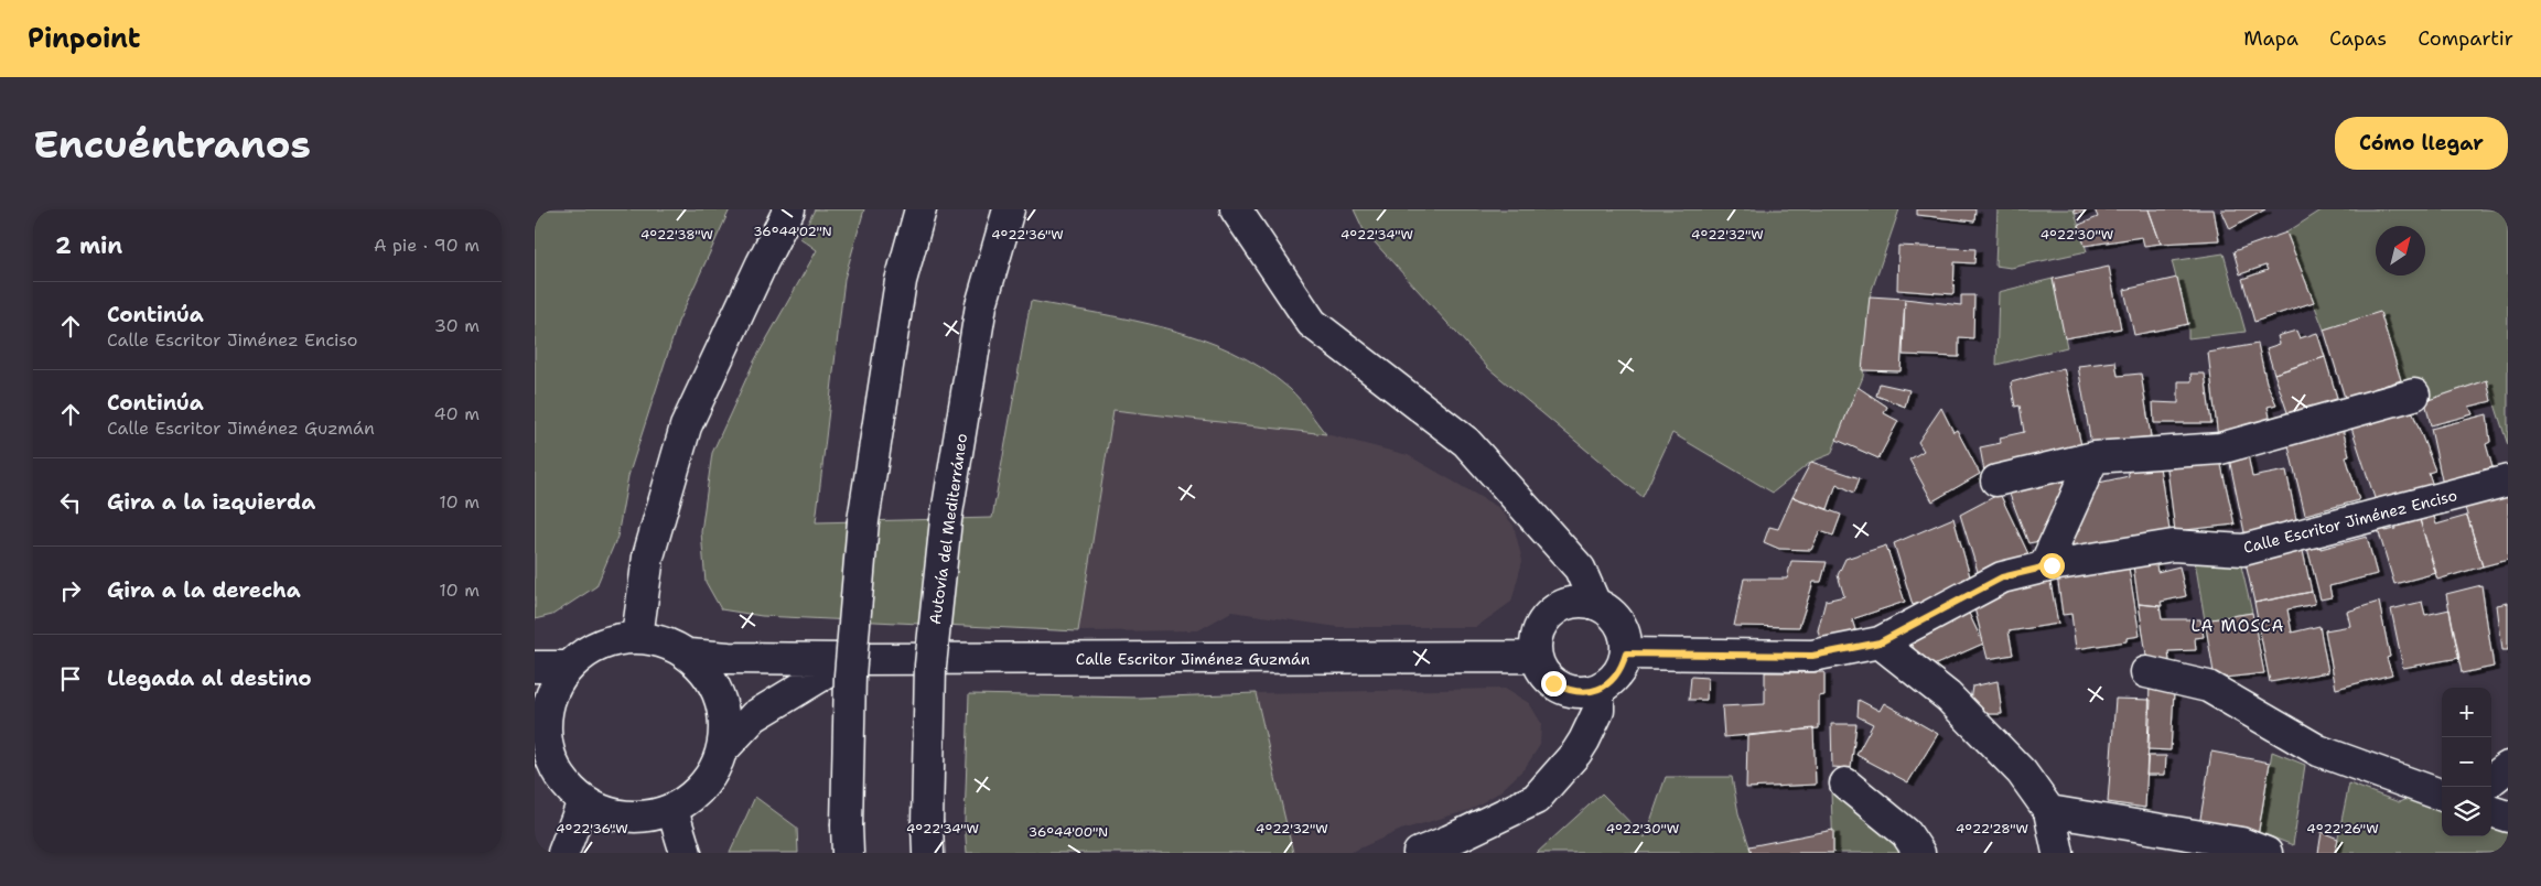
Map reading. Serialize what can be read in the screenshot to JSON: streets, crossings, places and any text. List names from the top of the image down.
{
  "streets": {
    "main road": ["Calle Escritor Jiménez Enciso", "Autovía del Mediterráneo", "Calle Escritor Jiménez Guzmán"]
  },
  "districts": ["LA MOSCA"],
  "north": "top right",
  "page": {
    "header": "Pinpoint",
    "nav": ["Mapa", "Capas", "Compartir"],
    "buttons": "Cómo llegar",
    "title": "Encuéntranos",
    "heading": ["2 min", "A pie · 90 m"],
    "list": [
      ["Continúa", "Calle Escritor Jiménez Enciso", "30 m"],
      ["Continúa", "Calle Escritor Jiménez Guzmán", "40 m"],
      ["Gira a la izquierda", "10 m"],
      ["Gira a la derecha", "10 m"],
      "Llegada al destino"
    ],
    "map_buttons": ["+", "−"]
  },
  "coordinates": [
    "36°44'02\"N",
    "4°22'38\"W",
    "4°22'36\"W",
    "4°22'34\"W",
    "4°22'32\"W",
    "4°22'30\"W",
    "4°22'28\"W",
    "4°22'26\"W",
    "36°44'00\"N"
  ]
}
